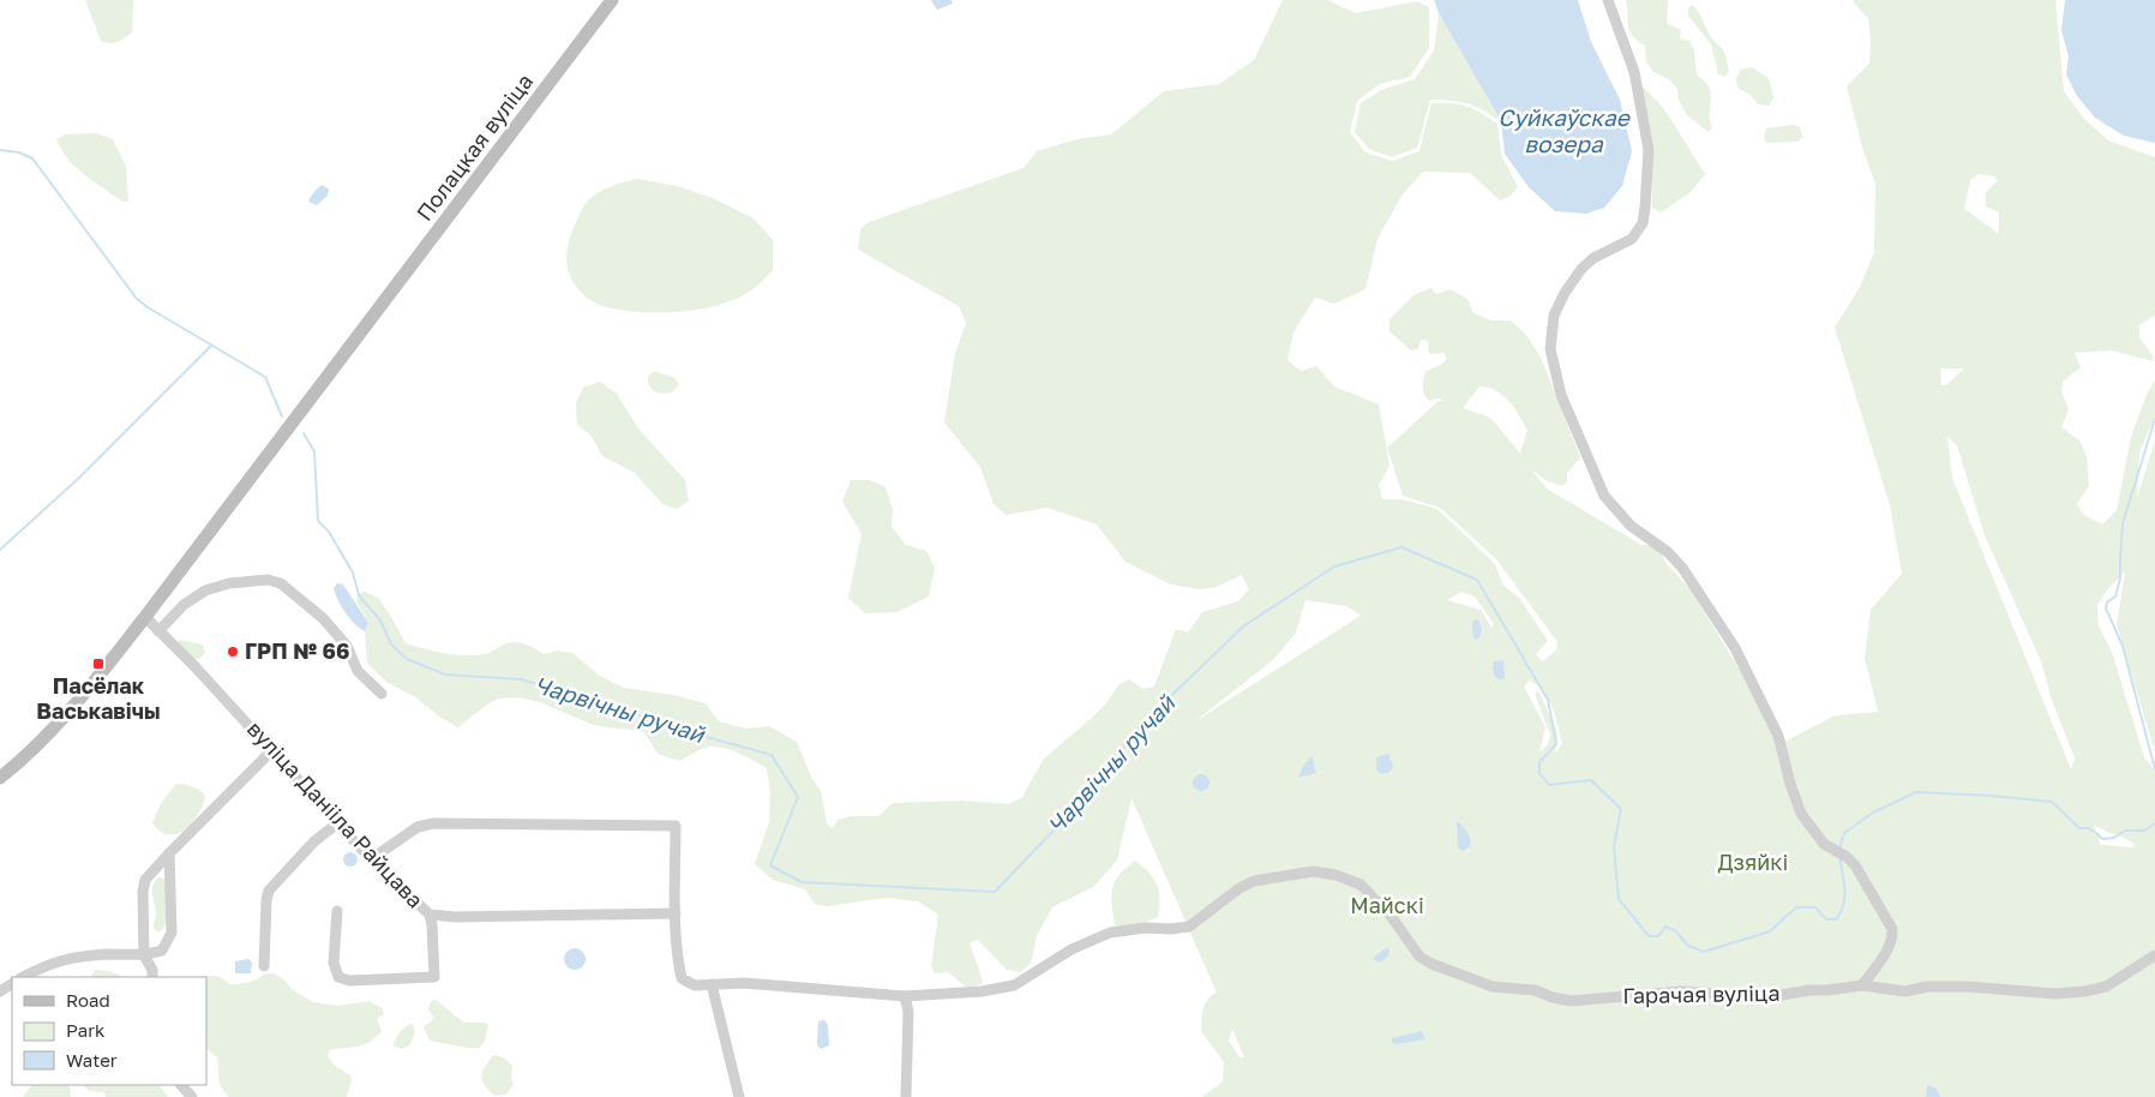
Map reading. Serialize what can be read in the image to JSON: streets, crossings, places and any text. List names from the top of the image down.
{
  "streets": {
    "main road": ["Полацкая вуліца"],
    "street": ["вуліца Данііла Райцава", "Гарачая вуліца"]
  },
  "crossings": [
    ["Полацкая вуліца", "вуліца Данііла Райцава"]
  ],
  "water": ["Суйкаўскае возера", "Чарвічны ручай"],
  "parks": ["Дзяйкі", "Майскі"],
  "places": {
    "other": ["ГРП № 66"],
    "transit": ["Пасёлак Васькавічы"]
  },
  "legend": ["Road", "Park", "Water"]
}
